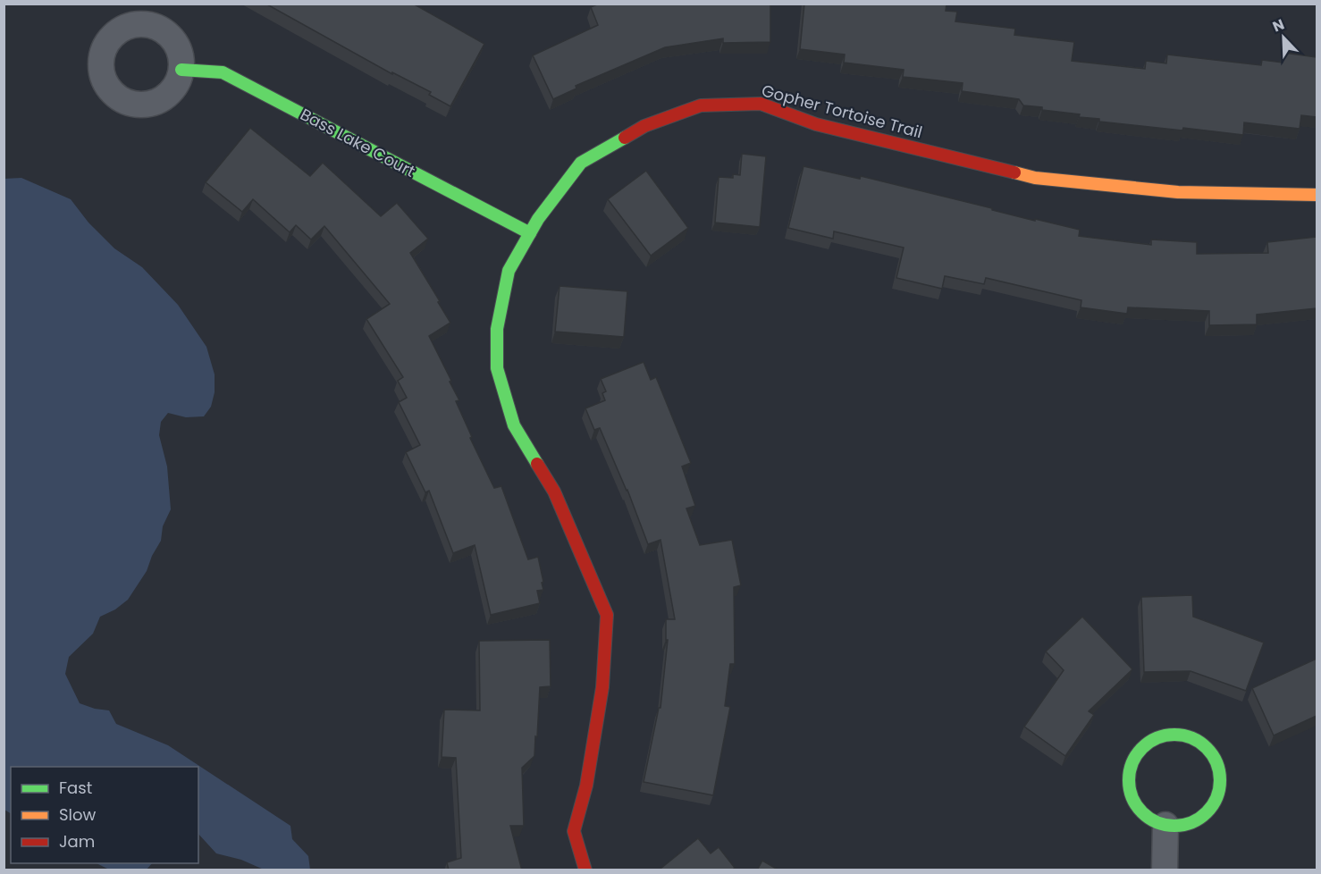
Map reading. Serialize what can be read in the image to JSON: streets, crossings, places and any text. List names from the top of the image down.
{
  "streets": {
    "street": ["Gopher Tortoise Trail", "Bass Lake Court"]
  },
  "crossings": [
    ["Gopher Tortoise Trail", "Bass Lake Court"]
  ],
  "legend": ["Fast", "Slow", "Jam"],
  "north": "top left"
}
